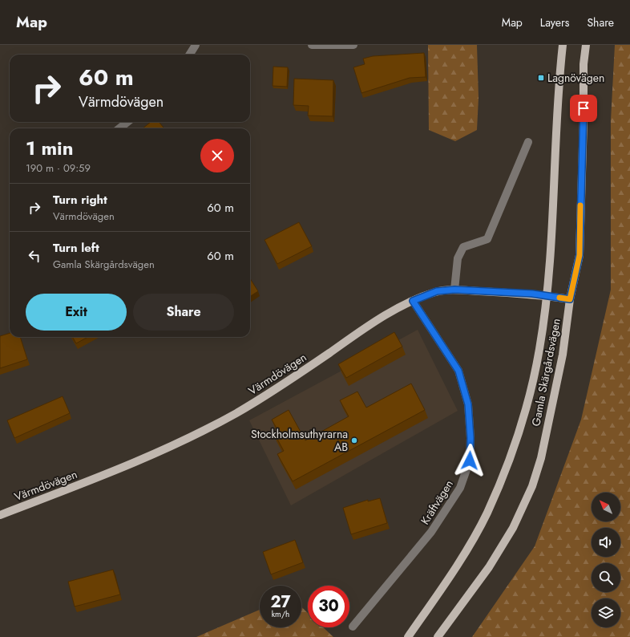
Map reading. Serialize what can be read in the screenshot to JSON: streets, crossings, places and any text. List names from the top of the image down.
{
  "streets": {
    "main road": ["Gamla Skärgårdsvägen", "Värmdövägen"],
    "street": ["Kräftvägen"]
  },
  "crossings": [
    ["Gamla Skärgårdsvägen", "Värmdövägen"],
    ["Värmdövägen", "Kräftvägen"]
  ],
  "places": {
    "transit": ["Lagnövägen"],
    "other": ["Stockholmsuthyrarna AB"]
  },
  "north": "top left",
  "page": {
    "header": "Map",
    "nav": ["Map", "Layers", "Share"],
    "turn": ["60 m", "Värmdövägen"],
    "heading": ["1 min", "190 m · 09:59"],
    "list": [
      {
        "name": "Turn right",
        "note": "Värmdövägen",
        "value": "60 m"
      },
      {
        "name": "Turn left",
        "note": "Gamla Skärgårdsvägen",
        "value": "60 m"
      }
    ],
    "buttons": ["Exit", "Share"],
    "speed": "27 km/h",
    "limit": "30"
  }
}
